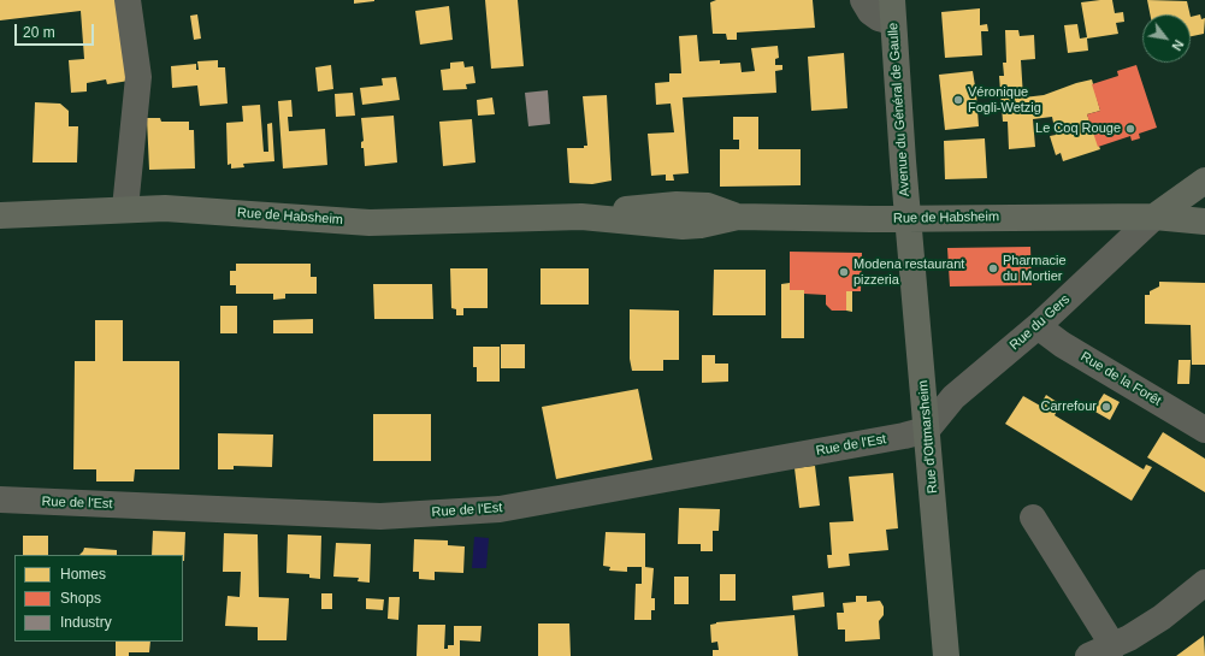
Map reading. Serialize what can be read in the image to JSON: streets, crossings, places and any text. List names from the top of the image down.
{
  "streets": {
    "main road": ["Avenue du Général de Gaulle", "Rue de Habsheim", "Rue d'Ottmarsheim"],
    "street": ["Rue du Gers", "Rue de la Forêt", "Rue de l'Est"]
  },
  "crossings": [
    ["Avenue du Général de Gaulle", "Rue de Habsheim"],
    ["Avenue du Général de Gaulle", "Rue d'Ottmarsheim"],
    ["Rue de Habsheim", "Rue du Gers"],
    ["Rue de Habsheim", "Rue d'Ottmarsheim"],
    ["Rue du Gers", "Rue de la Forêt"],
    ["Rue du Gers", "Rue d'Ottmarsheim"],
    ["Rue du Gers", "Rue de l'Est"],
    ["Rue d'Ottmarsheim", "Rue de l'Est"]
  ],
  "places": [
    "Véronique Fogli-Wetzig",
    "Le Coq Rouge",
    "Pharmacie du Mortier",
    "Modena restaurant pizzeria",
    "Carrefour"
  ],
  "legend": ["Homes", "Shops", "Industry"],
  "scale_bar": "20 m",
  "north": "bottom right"
}
